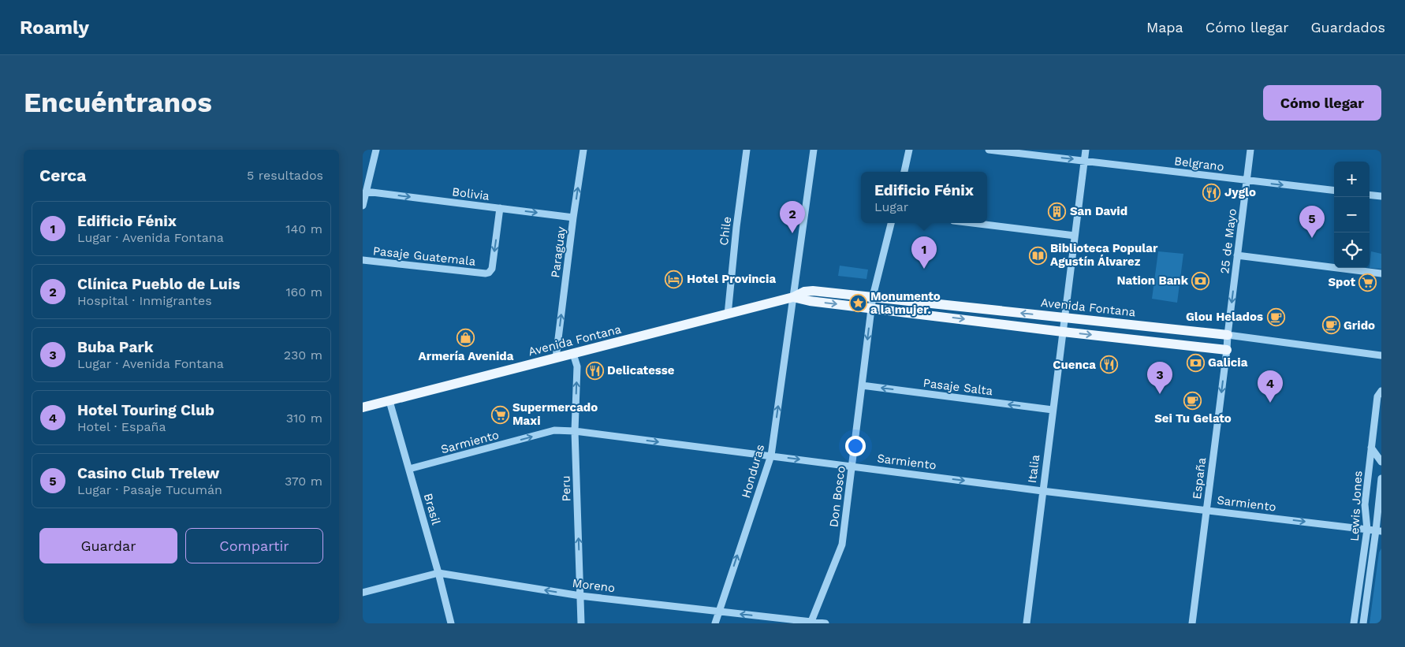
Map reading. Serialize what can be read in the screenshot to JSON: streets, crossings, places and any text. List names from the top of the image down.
{
  "streets": {
    "main road": ["Avenida Fontana"],
    "street": [
      "Belgrano",
      "Bolivia",
      "Chile",
      "25 de Mayo",
      "Paraguay",
      "Pasaje Guatemala",
      "Pasaje Salta",
      "Sarmiento",
      "Italia",
      "Honduras",
      "España",
      "Peru",
      "Don Bosco",
      "Lewis Jones",
      "Brasil",
      "Moreno"
    ]
  },
  "crossings": [
    ["Belgrano", "25 de Mayo"],
    ["Belgrano", "Italia"],
    ["Bolivia", "Paraguay"],
    ["Bolivia", "Pasaje Guatemala"],
    ["Chile", "Avenida Fontana"],
    ["25 de Mayo", "Avenida Fontana"],
    ["25 de Mayo", "España"],
    ["Paraguay", "Avenida Fontana"],
    ["Avenida Fontana", "Italia"],
    ["Avenida Fontana", "Honduras"],
    ["Avenida Fontana", "España"],
    ["Avenida Fontana", "Peru"],
    ["Avenida Fontana", "Don Bosco"],
    ["Avenida Fontana", "Brasil"],
    ["Pasaje Salta", "Italia"],
    ["Pasaje Salta", "Don Bosco"],
    ["Sarmiento", "Italia"],
    ["Sarmiento", "Honduras"],
    ["Sarmiento", "España"],
    ["Sarmiento", "Peru"],
    ["Sarmiento", "Don Bosco"],
    ["Sarmiento", "Lewis Jones"],
    ["Sarmiento", "Brasil"],
    ["Honduras", "Moreno"],
    ["Peru", "Moreno"],
    ["Don Bosco", "Moreno"],
    ["Brasil", "Moreno"]
  ],
  "one_way": [
    "Belgrano",
    "Bolivia",
    "25 de Mayo",
    "Paraguay",
    "Pasaje Salta",
    "Sarmiento",
    "Honduras",
    "España",
    "Peru",
    "Moreno"
  ],
  "places": {
    "restaurant": ["Jyglo", "Cuenca", "Delicatesse"],
    "building": ["San David"],
    "library": ["Biblioteca Popular Agustín Álvarez"],
    "hotel": ["Hotel Provincia"],
    "bank": ["Nation Bank", "Galicia"],
    "supermarket": ["Spot", "Supermercado Maxi"],
    "place": ["Monumento a la mujer."],
    "cafe": ["Glou Helados", "Grido", "Sei Tu Gelato"],
    "shop": ["Armería Avenida"]
  },
  "page": {
    "header": "Roamly",
    "nav": ["Mapa", "Cómo llegar", "Guardados"],
    "buttons": [
      "Cómo llegar",
      ["Guardar", "Compartir"]
    ],
    "title": "Encuéntranos",
    "heading": ["Cerca", "5 resultados"],
    "map_buttons": ["+", "−"],
    "popup": ["Edificio Fénix", "Lugar"],
    "list": [
      {
        "mark": "1",
        "name": "Edificio Fénix",
        "note": "Lugar · Avenida Fontana",
        "value": "140 m"
      },
      {
        "mark": "2",
        "name": "Clínica Pueblo de Luis",
        "note": "Hospital · Inmigrantes",
        "value": "160 m"
      },
      {
        "mark": "3",
        "name": "Buba Park",
        "note": "Lugar · Avenida Fontana",
        "value": "230 m"
      },
      {
        "mark": "4",
        "name": "Hotel Touring Club",
        "note": "Hotel · España",
        "value": "310 m"
      },
      {
        "mark": "5",
        "name": "Casino Club Trelew",
        "note": "Lugar · Pasaje Tucumán",
        "value": "370 m"
      }
    ],
    "pins": [
      "2",
      "5",
      "1",
      "3",
      "4"
    ]
  }
}
